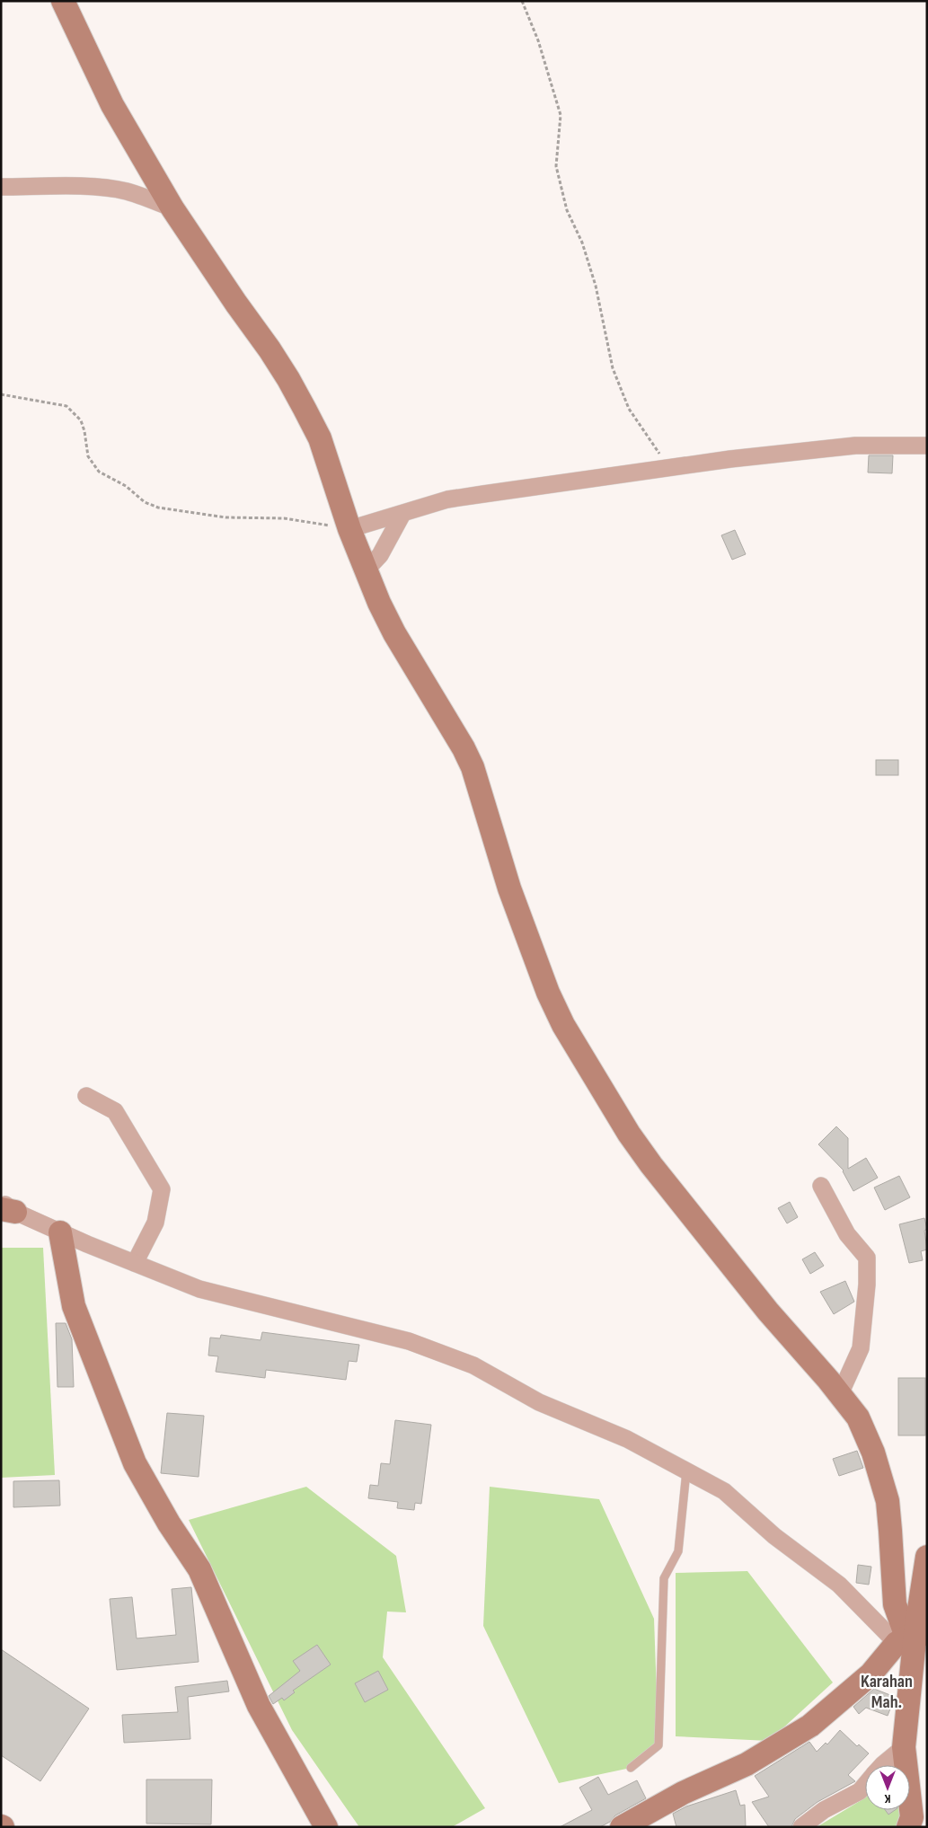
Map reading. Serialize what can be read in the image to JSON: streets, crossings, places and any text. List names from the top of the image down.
{
  "districts": ["Karahan Mah."],
  "north": "bottom"
}
